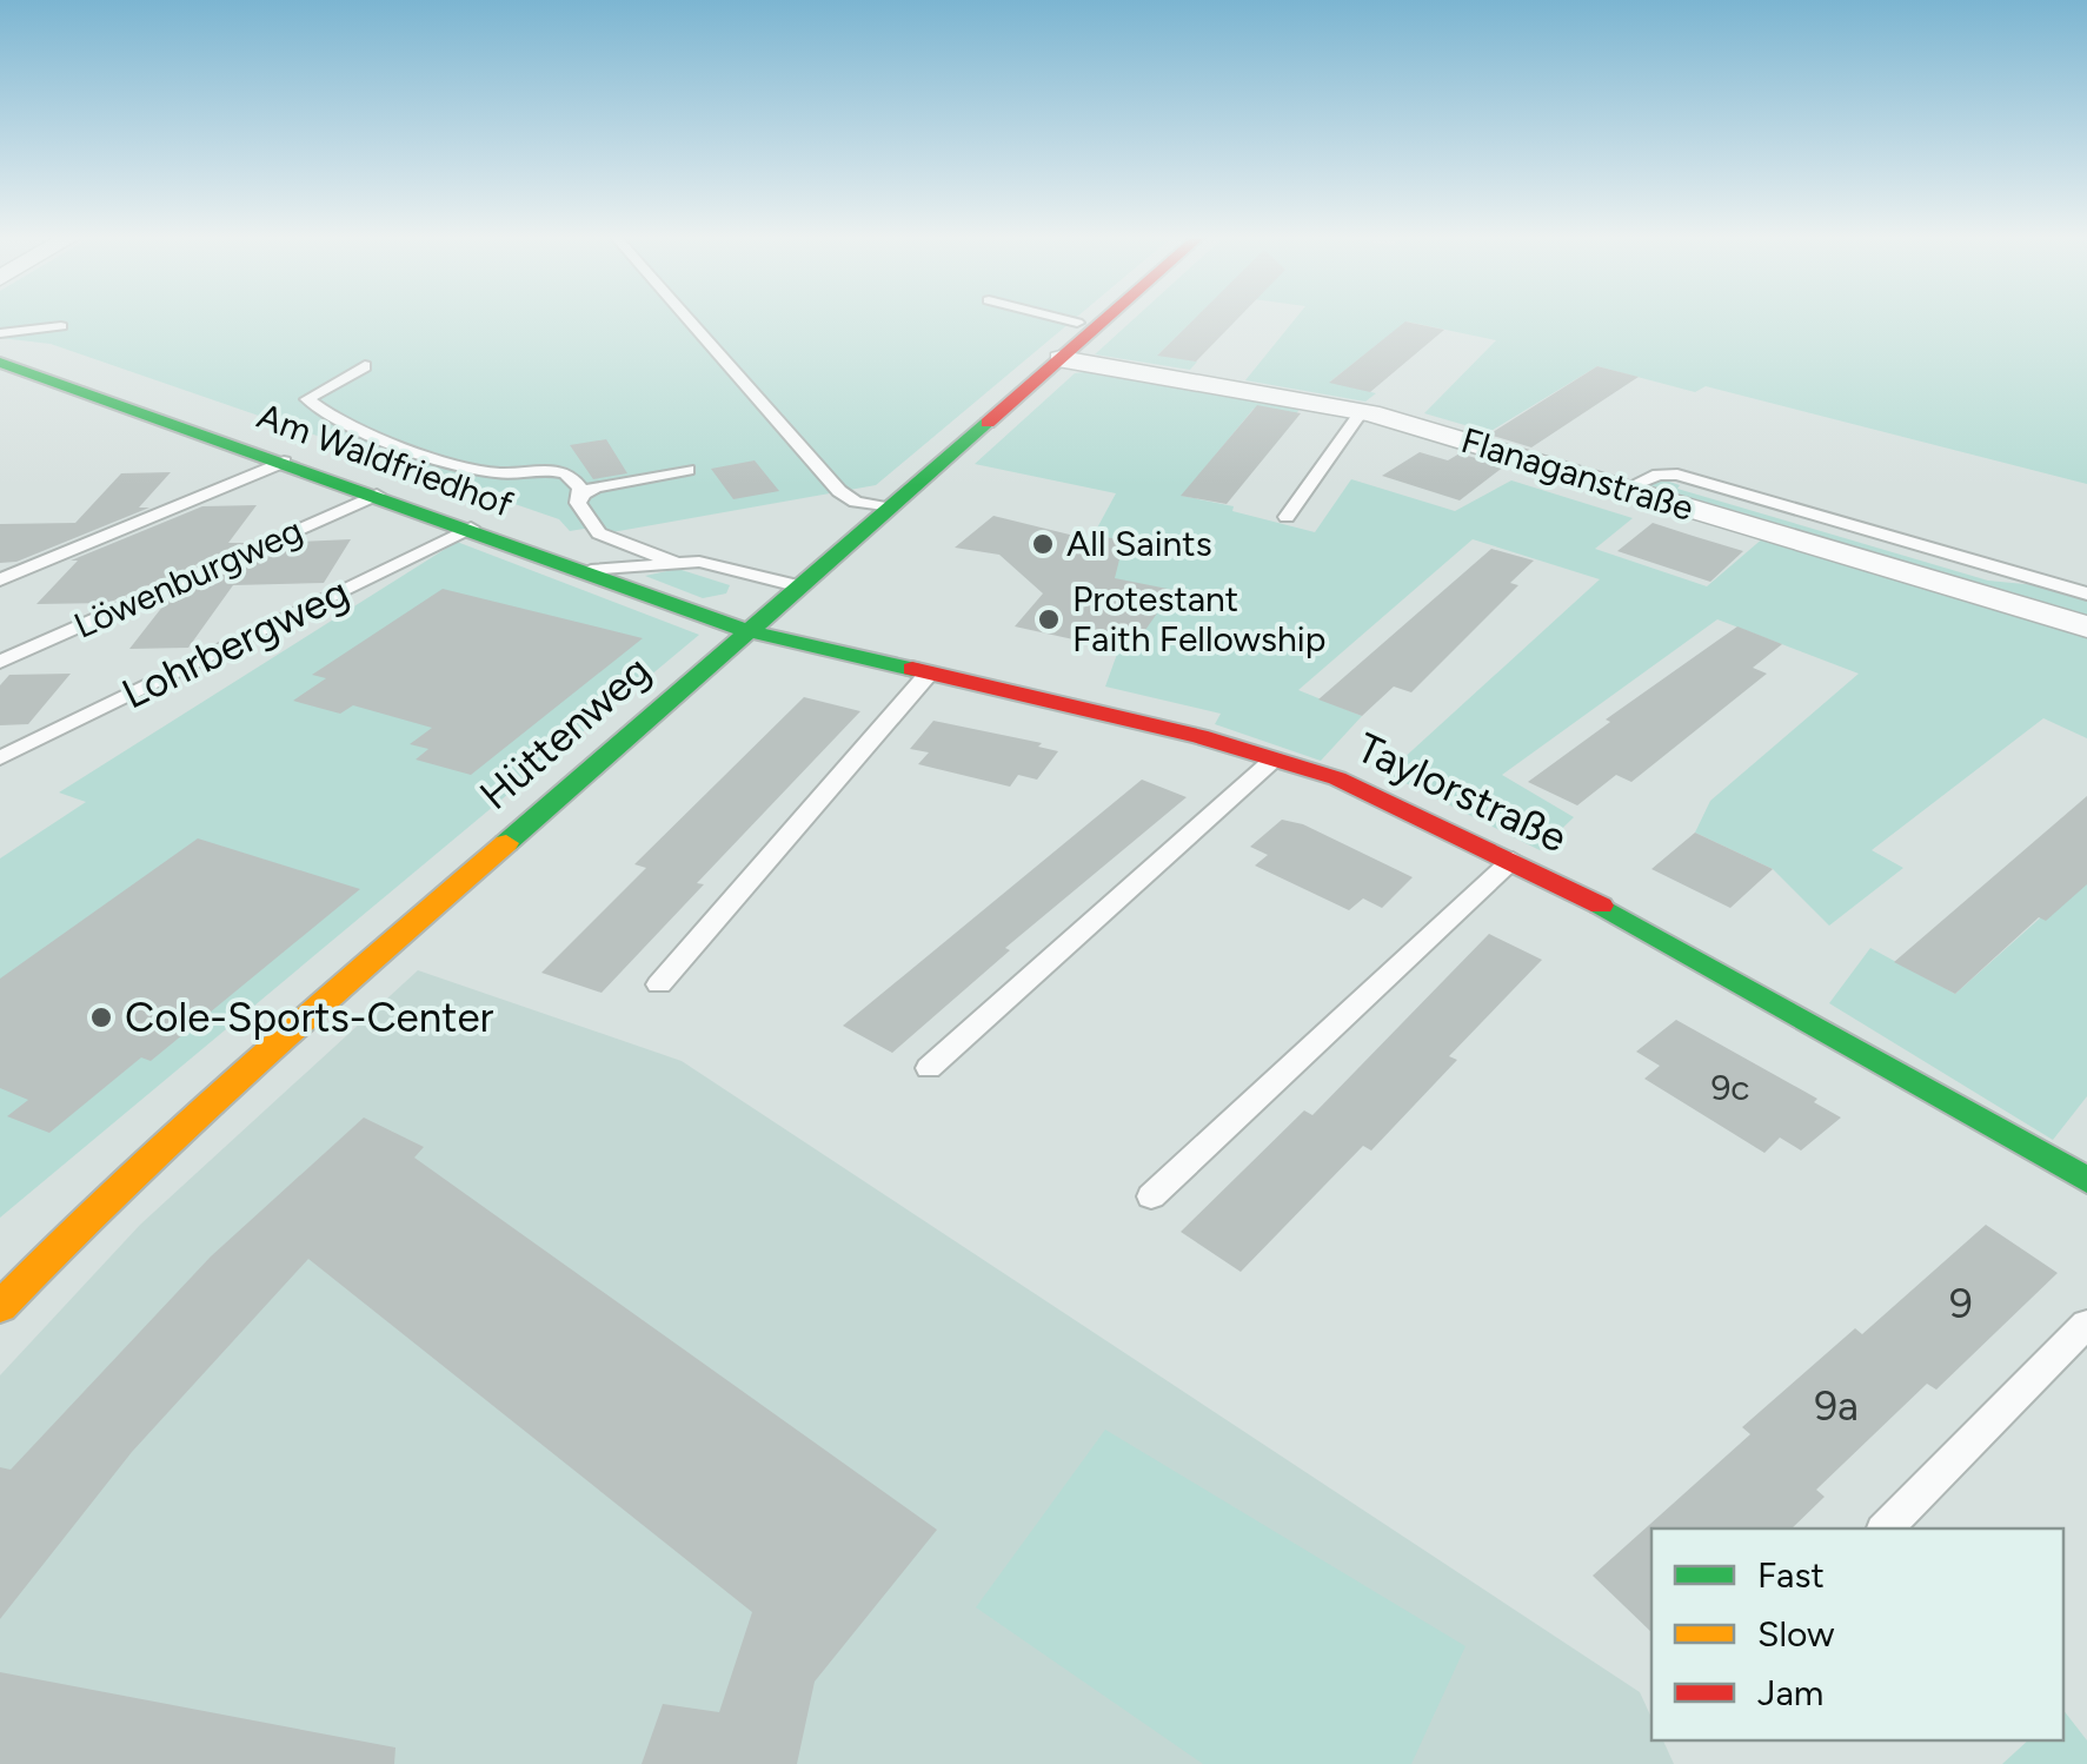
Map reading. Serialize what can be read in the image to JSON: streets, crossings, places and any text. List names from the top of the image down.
{
  "streets": {
    "street": [
      "Am Waldfriedhof",
      "Flanaganstraße",
      "Hüttenweg",
      "Taylorstraße"
    ],
    "lane": ["Löwenburgweg", "Lohrbergweg"]
  },
  "crossings": [
    ["Am Waldfriedhof", "Löwenburgweg"],
    ["Am Waldfriedhof", "Lohrbergweg"],
    ["Am Waldfriedhof", "Hüttenweg"],
    ["Am Waldfriedhof", "Taylorstraße"],
    ["Flanaganstraße", "Hüttenweg"],
    ["Hüttenweg", "Taylorstraße"]
  ],
  "places": ["All Saints", "Protestant Faith Fellowship", "Cole-Sports-Center"],
  "house_numbers": ["9c", "9", "9a"],
  "legend": ["Fast", "Slow", "Jam"]
}
